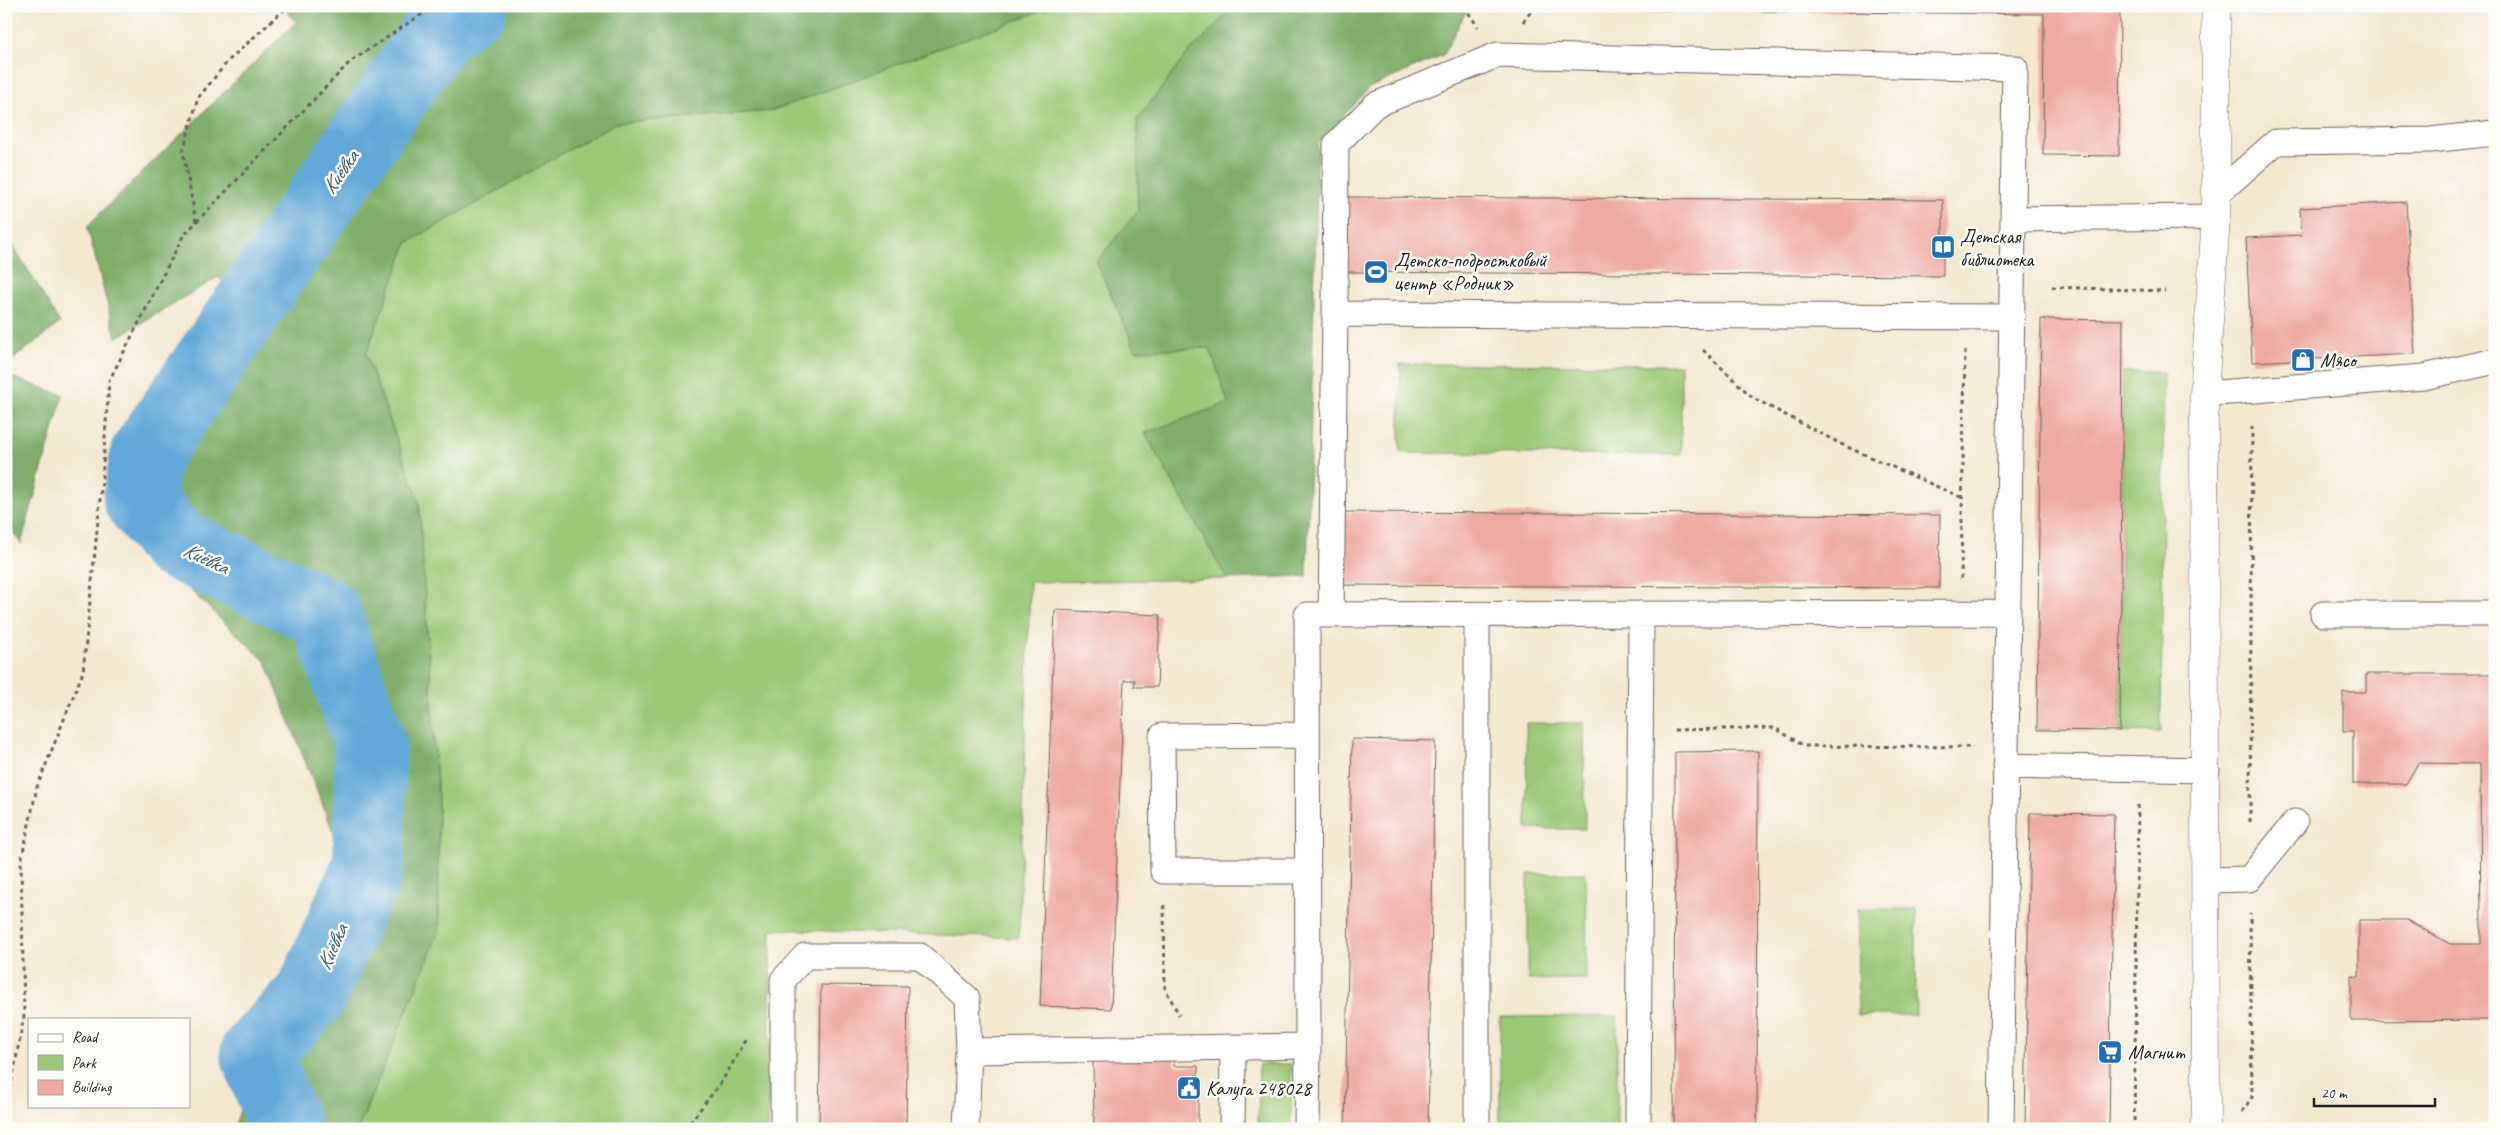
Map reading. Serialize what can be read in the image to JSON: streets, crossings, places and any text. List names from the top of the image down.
{
  "water": ["Киёвка"],
  "places": {
    "library": ["Детская библиотека"],
    "sports": ["Детско-подростковый центр «Родник»"],
    "shop": ["Мясо"],
    "supermarket": ["Магнит"],
    "public building": ["Калуга 248028"]
  },
  "legend": ["Road", "Park", "Building"],
  "scale_bar": "20 m"
}
